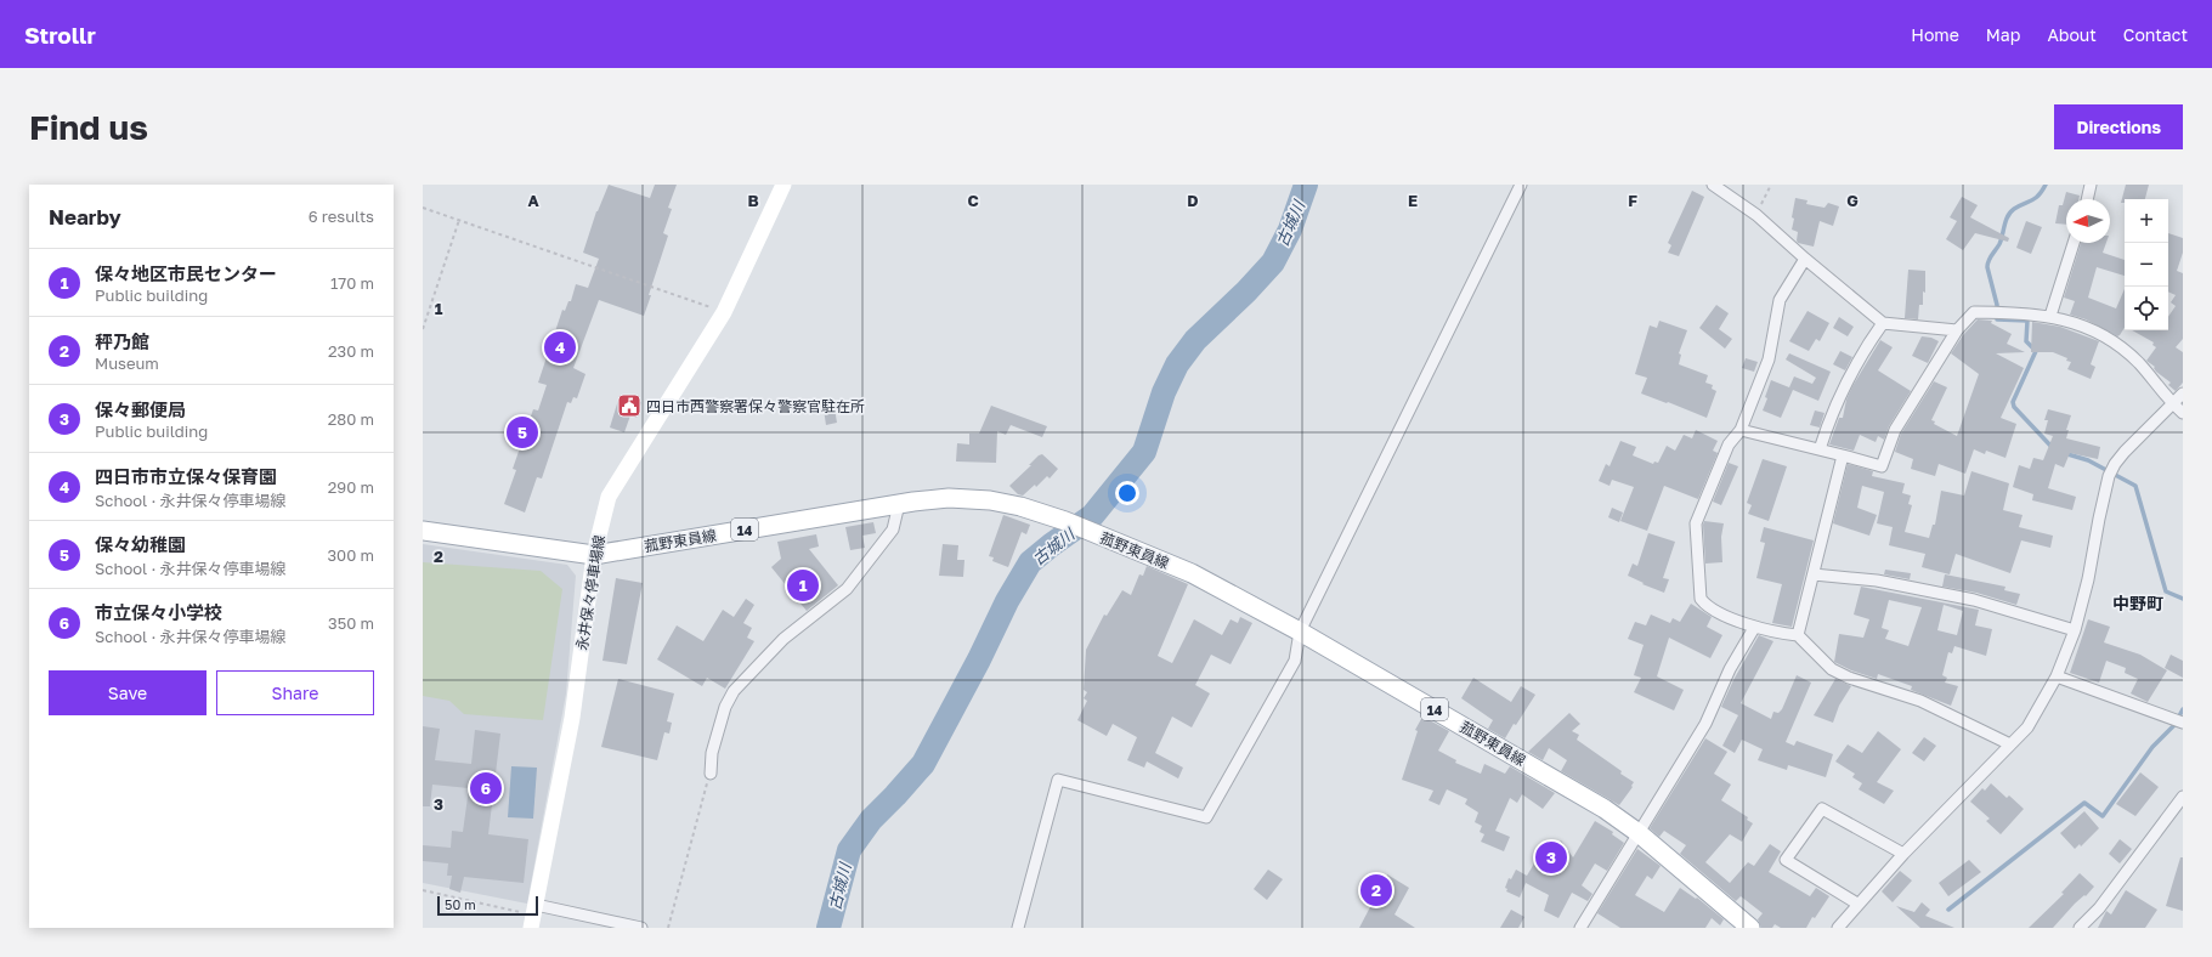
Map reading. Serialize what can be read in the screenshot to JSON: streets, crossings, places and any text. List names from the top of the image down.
{
  "streets": {
    "main road": ["14", "菰野東員線", "永井保々停車場線"]
  },
  "crossings": [
    ["菰野東員線", "永井保々停車場線"]
  ],
  "districts": ["中野町"],
  "water": ["古城川"],
  "places": {
    "public building": ["四日市西警察署保々警察官駐在所"]
  },
  "scale_bar": "50 m",
  "north": "left",
  "page": {
    "header": "Strollr",
    "nav": [
      "Home",
      "Map",
      "About",
      "Contact"
    ],
    "buttons": [
      "Directions",
      ["Save", "Share"]
    ],
    "title": "Find us",
    "heading": ["Nearby", "6 results"],
    "map_buttons": ["+", "−"],
    "list": [
      {
        "mark": "1",
        "name": "保々地区市民センター",
        "note": "Public building",
        "value": "170 m"
      },
      {
        "mark": "2",
        "name": "秤乃館",
        "note": "Museum",
        "value": "230 m"
      },
      {
        "mark": "3",
        "name": "保々郵便局",
        "note": "Public building",
        "value": "280 m"
      },
      {
        "mark": "4",
        "name": "四日市市立保々保育園",
        "note": "School · 永井保々停車場線",
        "value": "290 m"
      },
      {
        "mark": "5",
        "name": "保々幼稚園",
        "note": "School · 永井保々停車場線",
        "value": "300 m"
      },
      {
        "mark": "6",
        "name": "市立保々小学校",
        "note": "School · 永井保々停車場線",
        "value": "350 m"
      }
    ],
    "pins": [
      "4",
      "5",
      "1",
      "6",
      "3",
      "2"
    ],
    "scale": "50 m"
  },
  "grid": {
    "columns": [
      "A",
      "B",
      "C",
      "D",
      "E",
      "F",
      "G"
    ],
    "rows": ["1", "2", "3"]
  }
}
